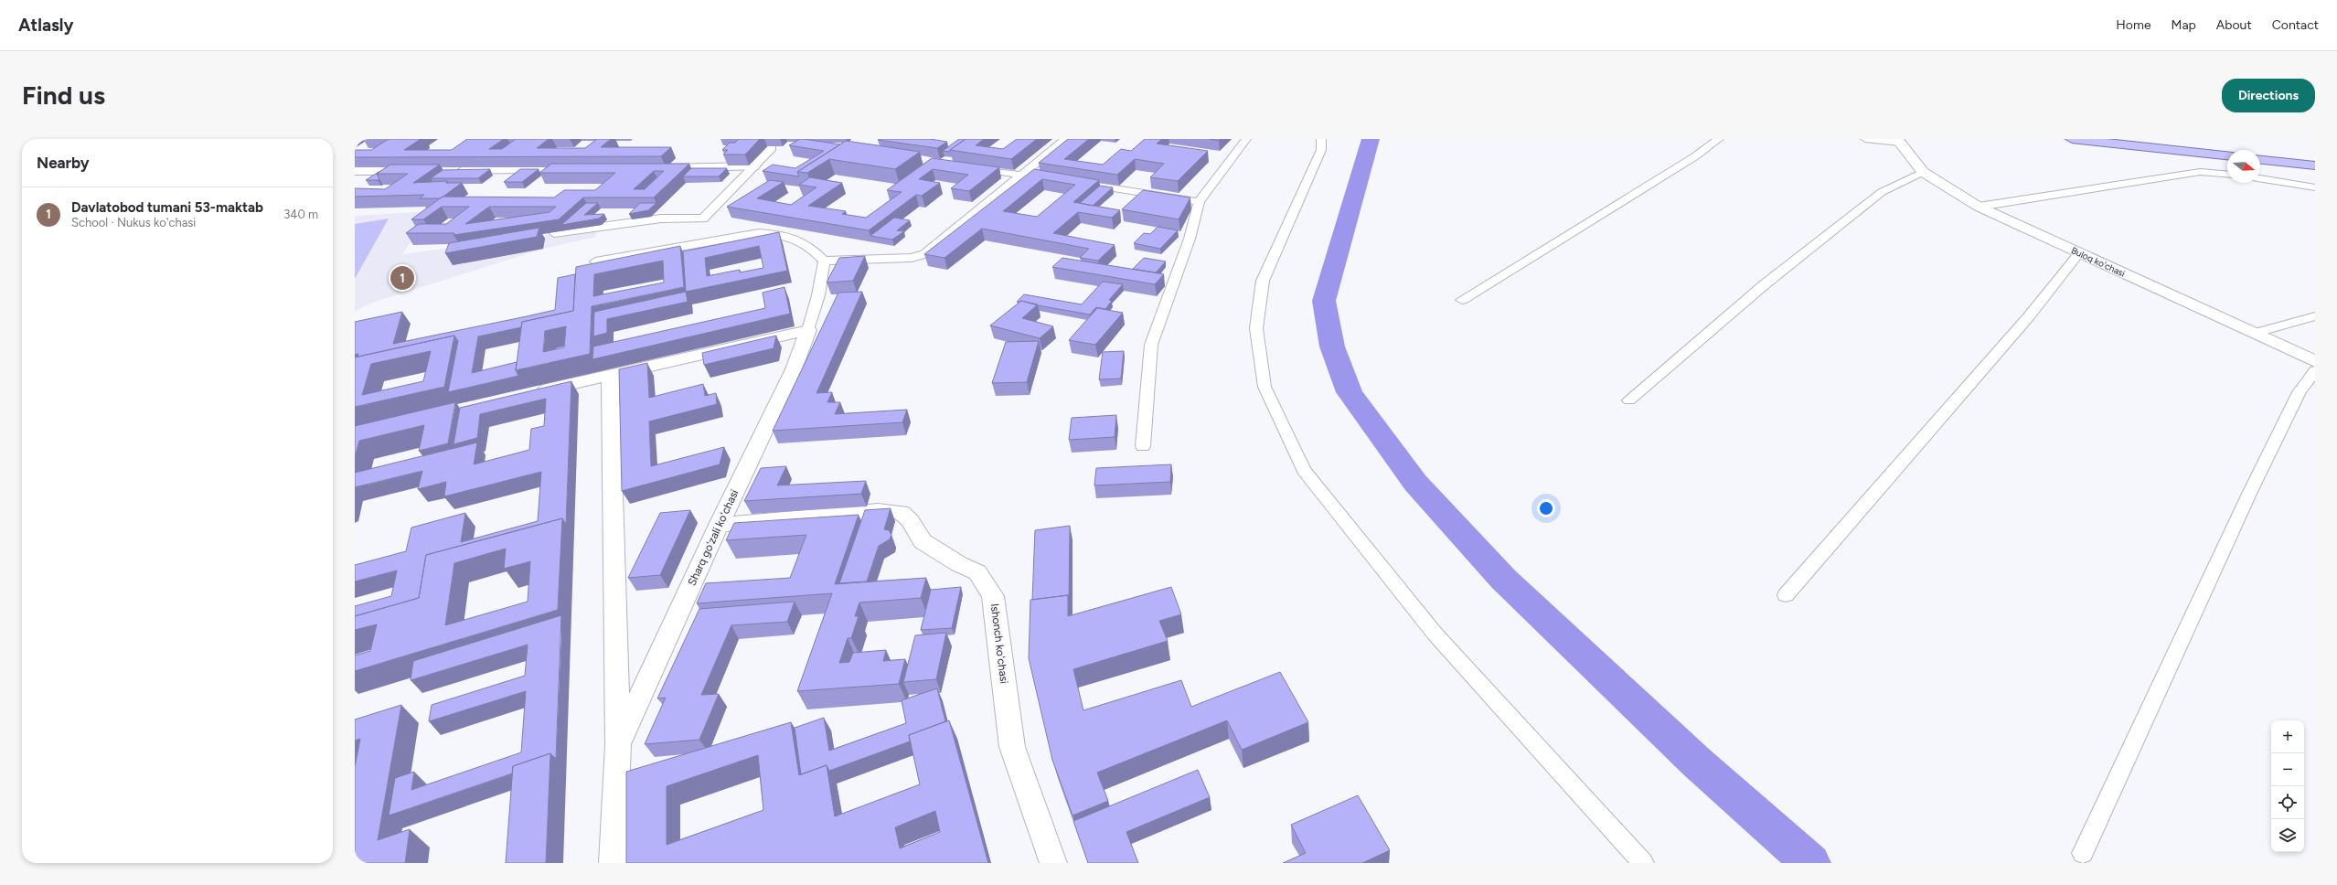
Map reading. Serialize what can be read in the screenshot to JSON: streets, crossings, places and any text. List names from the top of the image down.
{
  "streets": {
    "street": ["Buloq ko'chasi", "Sharq goʻzali koʻchasi", "Ishonch koʻchasi"]
  },
  "crossings": [
    ["Sharq goʻzali koʻchasi", "Ishonch koʻchasi"]
  ],
  "north": "right",
  "page": {
    "header": "Atlasly",
    "nav": [
      "Home",
      "Map",
      "About",
      "Contact"
    ],
    "buttons": "Directions",
    "title": "Find us",
    "heading": "Nearby",
    "list": [
      {
        "mark": "1",
        "name": "Davlatobod tumani 53-maktab",
        "note": "School · Nukus ko'chasi",
        "value": "340 m"
      }
    ],
    "pins": "1",
    "map_buttons": ["+", "−"]
  }
}
